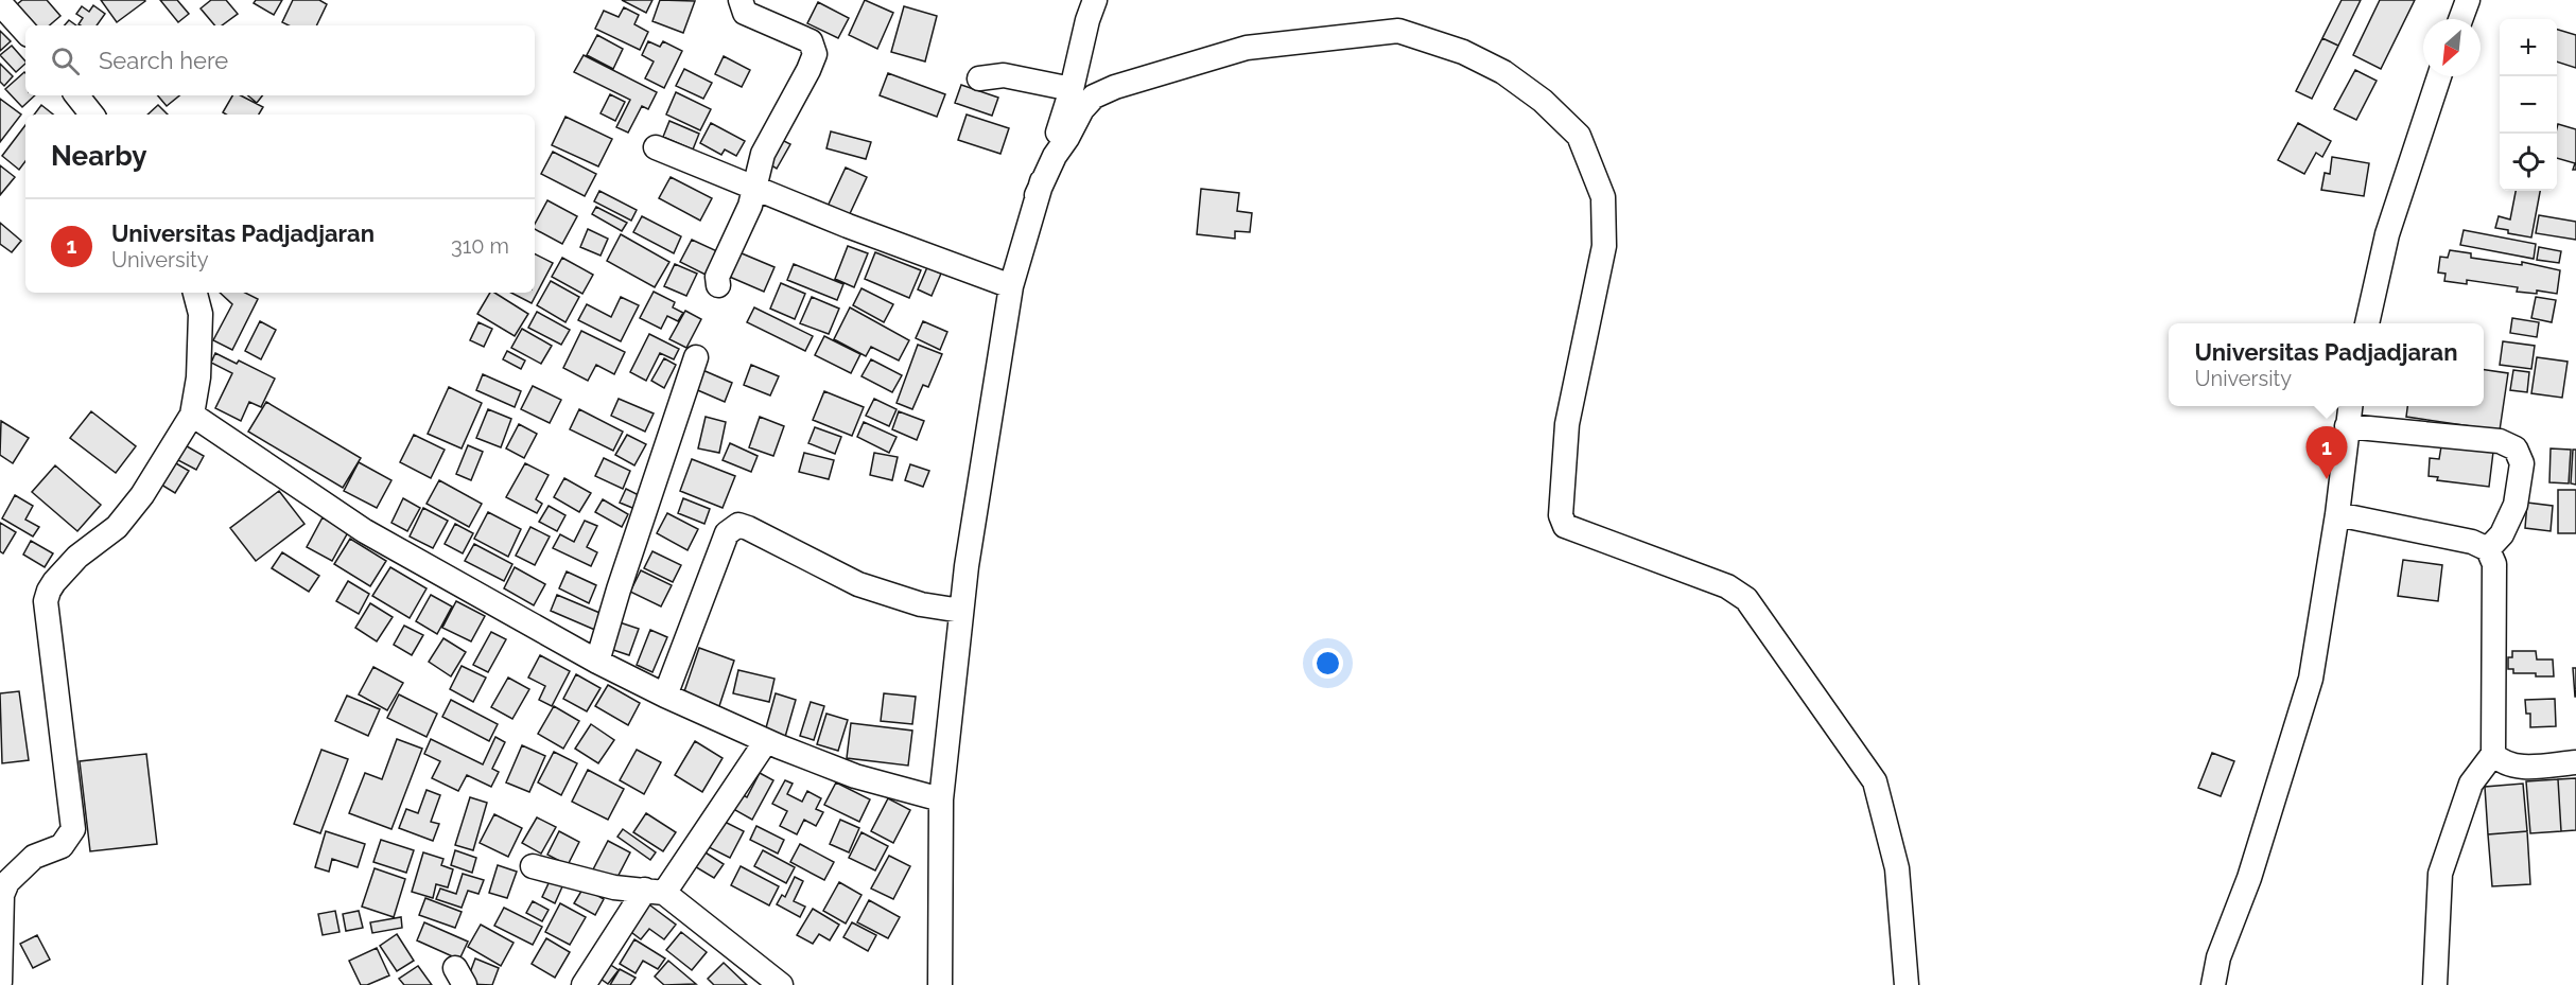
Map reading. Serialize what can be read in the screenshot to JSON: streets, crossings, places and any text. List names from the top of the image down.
{
  "north": "bottom left",
  "page": {
    "map_buttons": ["+", "−"],
    "search": "Search here",
    "heading": "Nearby",
    "list": [
      {
        "mark": "1",
        "name": "Universitas Padjadjaran",
        "note": "University",
        "value": "310 m"
      }
    ],
    "popup": ["Universitas Padjadjaran", "University"],
    "pins": "1"
  }
}
